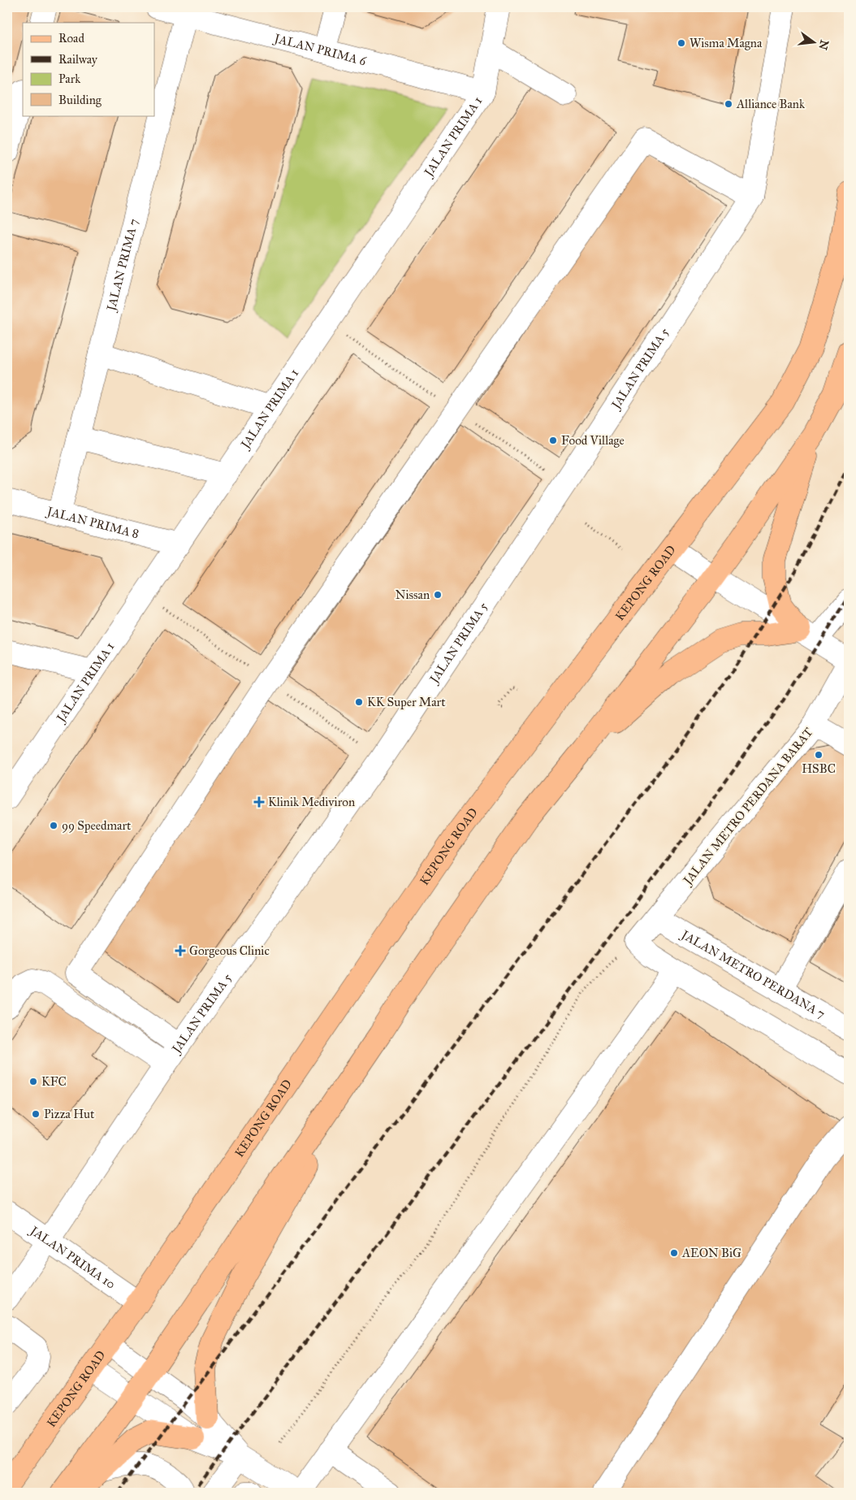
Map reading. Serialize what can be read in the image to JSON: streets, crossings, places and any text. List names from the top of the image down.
{
  "streets": {
    "main road": ["KEPONG ROAD"],
    "street": [
      "JALAN PRIMA 6",
      "JALAN PRIMA 1",
      "JALAN PRIMA 7",
      "JALAN PRIMA 5",
      "JALAN PRIMA 8",
      "JALAN METRO PERDANA BARAT",
      "JALAN METRO PERDANA 7",
      "JALAN PRIMA 10"
    ]
  },
  "crossings": [
    ["JALAN PRIMA 6", "JALAN PRIMA 1"],
    ["JALAN PRIMA 6", "JALAN PRIMA 7"],
    ["JALAN PRIMA 1", "JALAN PRIMA 8"],
    ["JALAN PRIMA 7", "JALAN PRIMA 8"],
    ["JALAN PRIMA 5", "JALAN PRIMA 10"],
    ["KEPONG ROAD", "JALAN METRO PERDANA BARAT"],
    ["KEPONG ROAD", "JALAN PRIMA 10"],
    ["JALAN METRO PERDANA BARAT", "JALAN METRO PERDANA 7"]
  ],
  "places": {
    "other": [
      "Wisma Magna",
      "Alliance Bank",
      "Food Village",
      "Nissan",
      "KK Super Mart",
      "HSBC",
      "99 Speedmart",
      "KFC",
      "Pizza Hut",
      "AEON BiG"
    ],
    "health": ["Klinik Mediviron", "Gorgeous Clinic"]
  },
  "legend": [
    "Road",
    "Railway",
    "Park",
    "Building"
  ],
  "north": "right"
}
